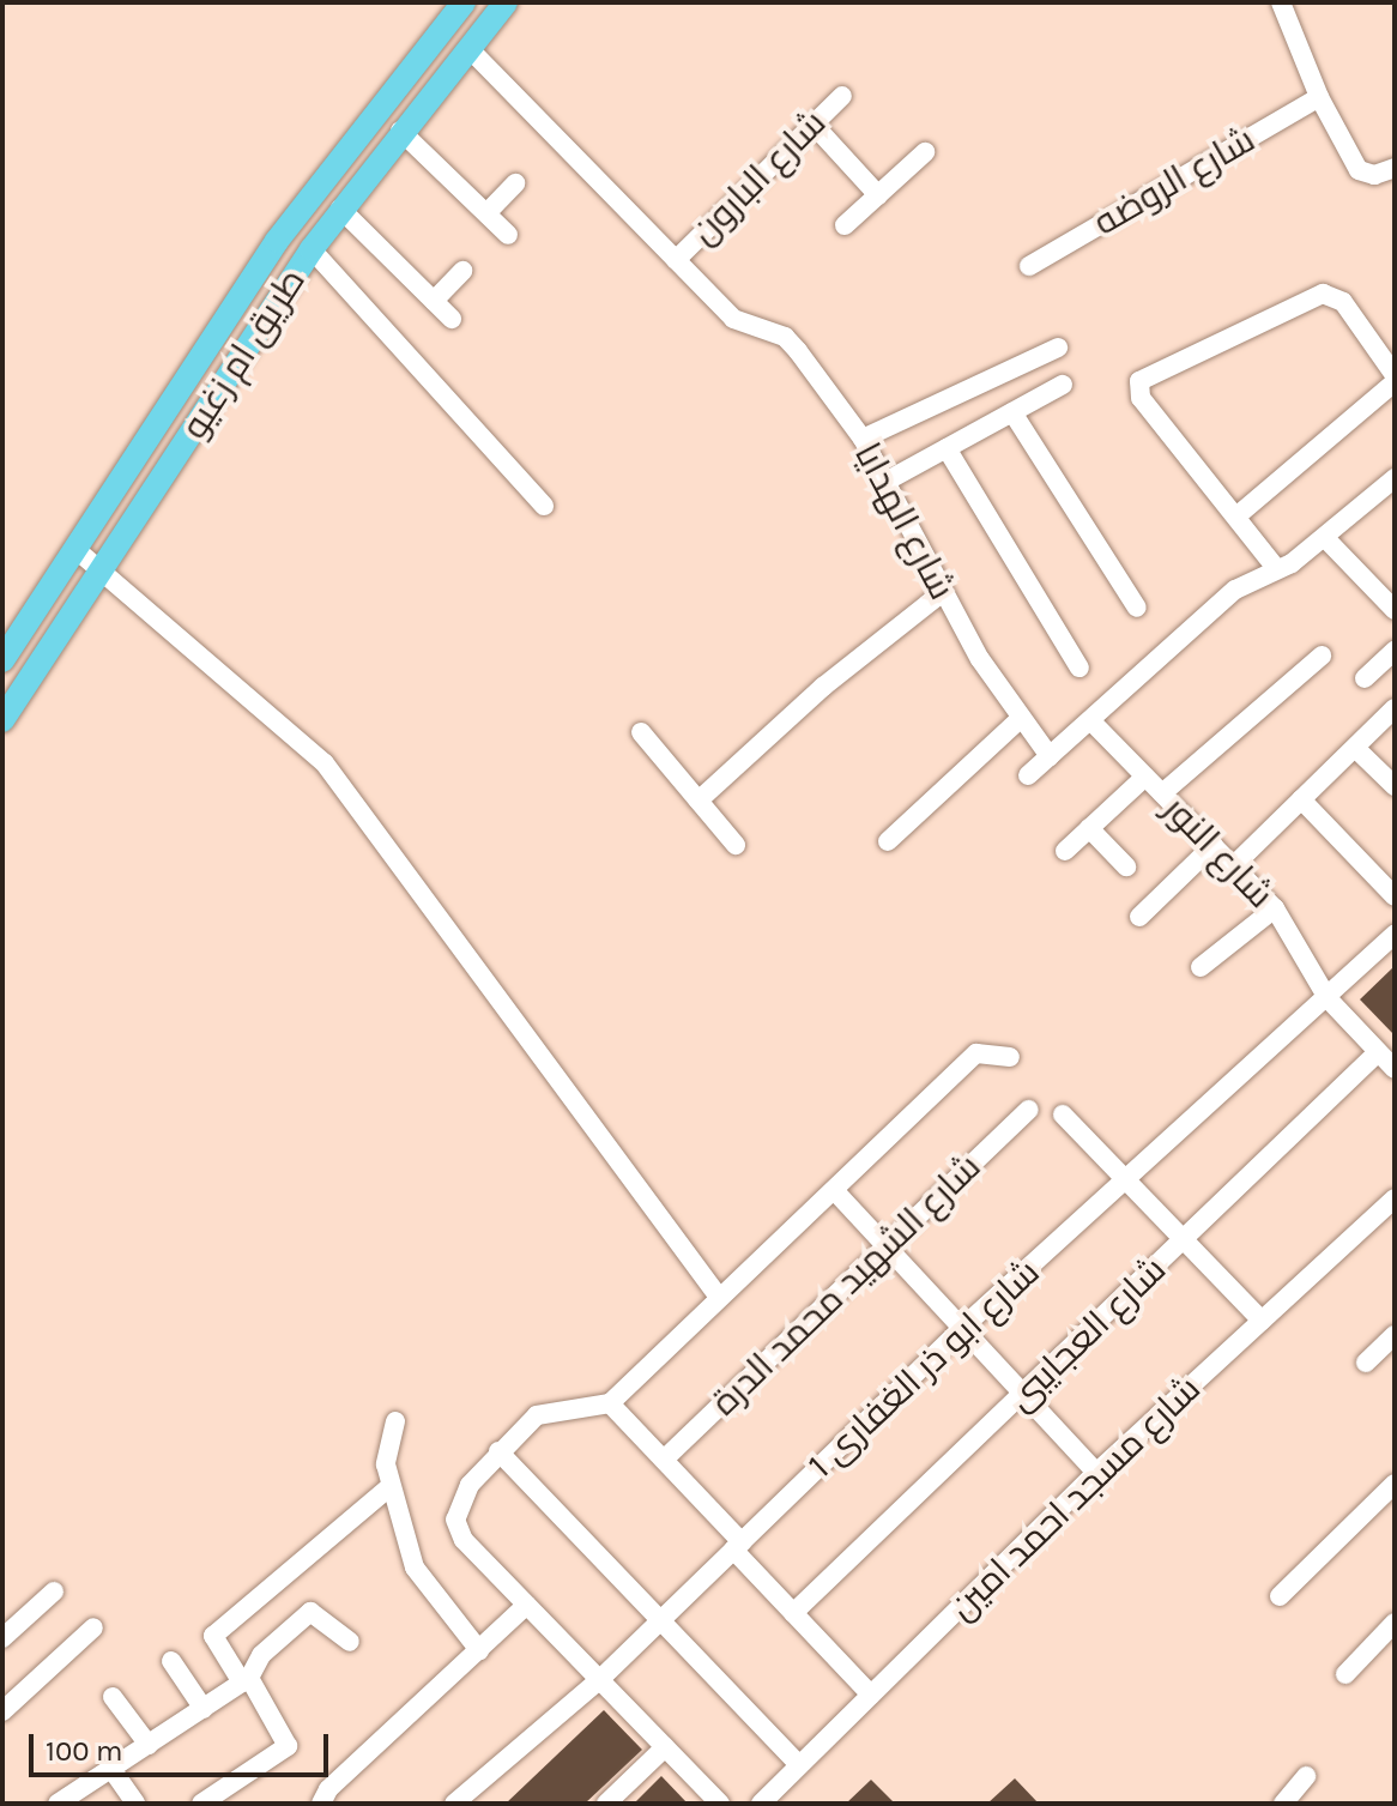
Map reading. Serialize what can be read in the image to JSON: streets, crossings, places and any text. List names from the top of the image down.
{
  "streets": {
    "main road": ["طريق ام زغيو"],
    "street": [
      "شارع البارون",
      "شارع الروضه",
      "شارع الهدايا",
      "شارع النور",
      "شارع الشهيد محمد الدرة",
      "شارع العجايبى",
      "شارع ابو ذر الغفارى 1",
      "شارع مسجد احمد امين"
    ]
  },
  "crossings": [
    ["شارع البارون", "شارع الهدايا"],
    ["شارع النور", "شارع العجايبى"],
    ["شارع النور", "شارع ابو ذر الغفارى 1"]
  ],
  "scale_bar": "100 m"
}
